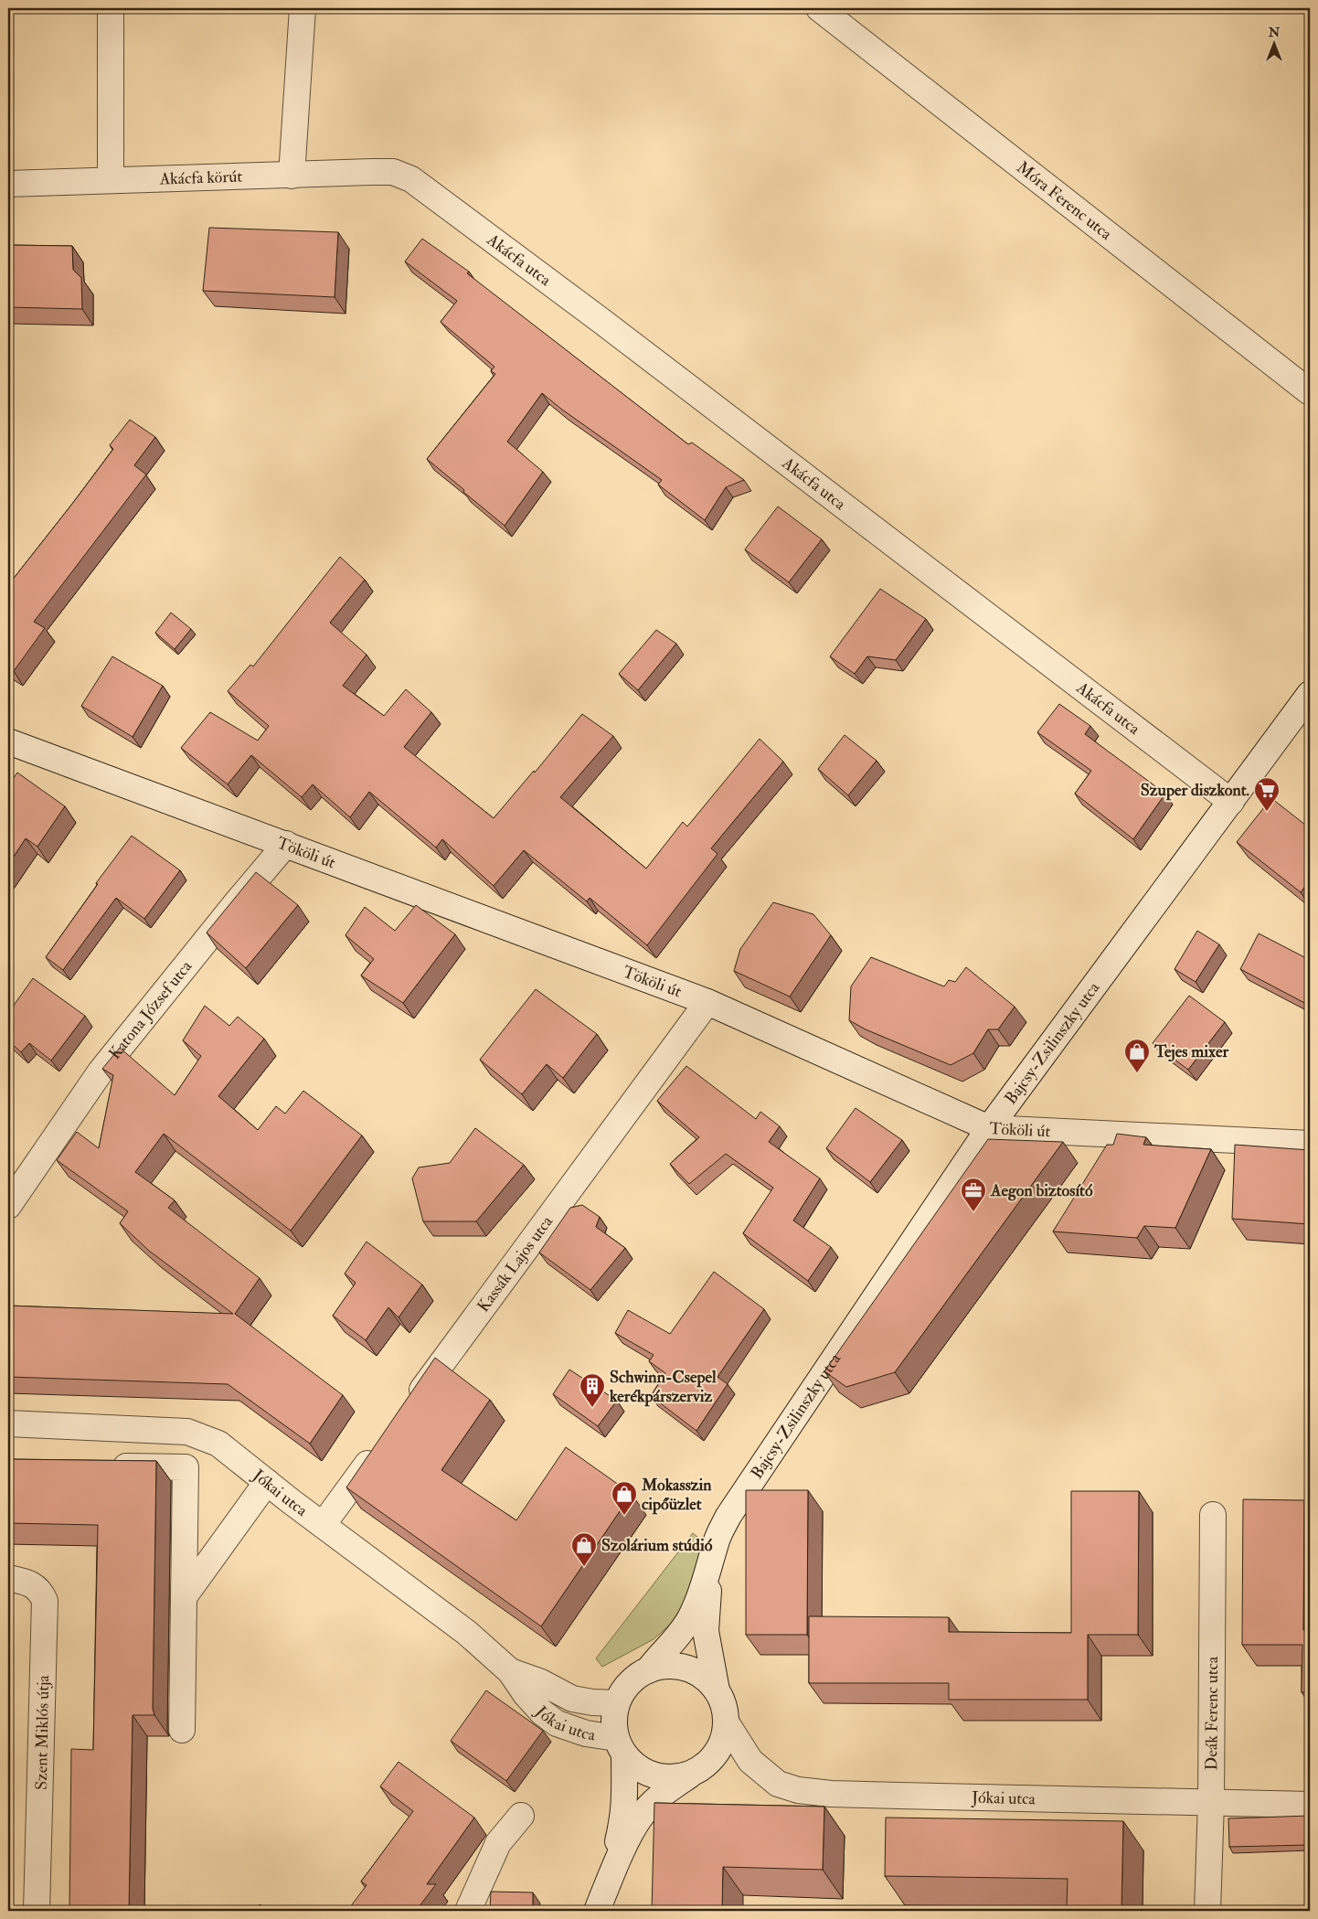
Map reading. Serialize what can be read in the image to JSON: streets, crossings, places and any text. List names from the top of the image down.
{
  "streets": {
    "street": [
      "Akácfa körút",
      "Móra Ferenc utca",
      "Akácfa utca",
      "Tököli út",
      "Katona József utca",
      "Bajcsy-Zsilinszky utca",
      "Kassák Lajos utca",
      "Jókai utca",
      "Deák Ferenc utca",
      "Szent Miklós útja"
    ]
  },
  "crossings": [
    ["Akácfa körút", "Akácfa utca"],
    ["Akácfa utca", "Bajcsy-Zsilinszky utca"],
    ["Tököli út", "Katona József utca"],
    ["Tököli út", "Bajcsy-Zsilinszky utca"],
    ["Tököli út", "Kassák Lajos utca"],
    ["Bajcsy-Zsilinszky utca", "Jókai utca"],
    ["Jókai utca", "Deák Ferenc utca"]
  ],
  "places": {
    "supermarket": ["Szuper diszkont."],
    "shop": ["Tejes mixer", "Mokasszin cipőüzlet", "Szolárium stúdió"],
    "office": ["Aegon biztosító"],
    "building": ["Schwinn-Csepel kerékpárszerviz"]
  },
  "north": "top"
}
